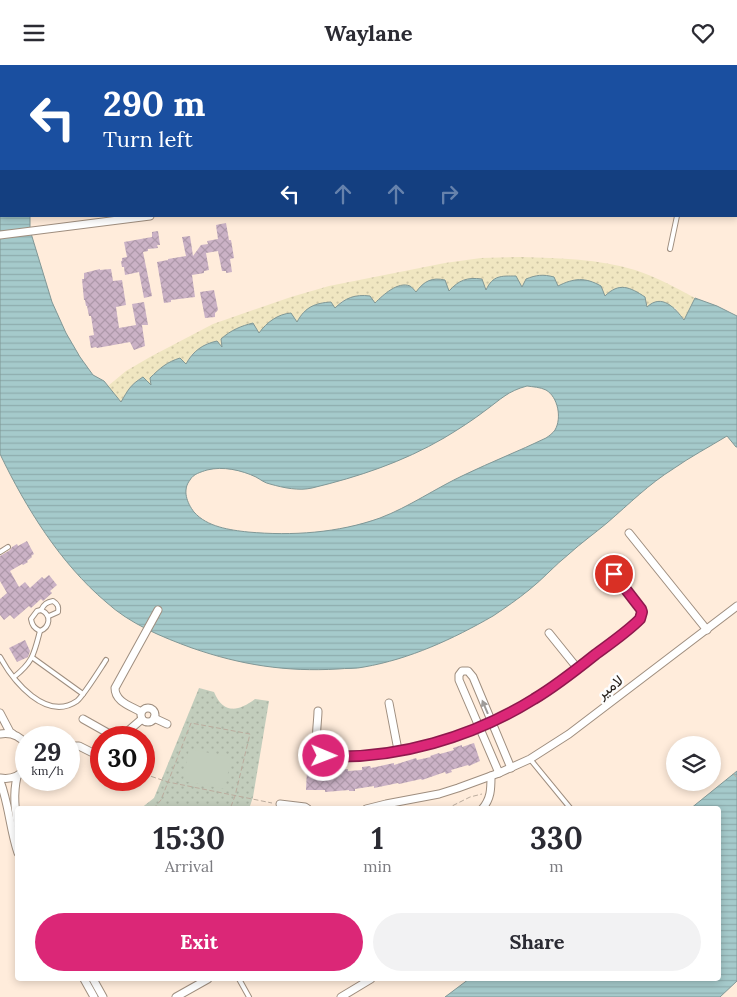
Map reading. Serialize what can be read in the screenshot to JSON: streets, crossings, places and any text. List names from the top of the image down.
{
  "streets": {
    "street": ["لامير"]
  },
  "page": {
    "header": "Waylane",
    "turn": ["290 m", "Turn left"],
    "speed": "29 km/h",
    "limit": "30",
    "eta": [
      "15:30",
      "Arrival",
      "1",
      "min",
      "330",
      "m"
    ],
    "buttons": ["Exit", "Share"]
  }
}
